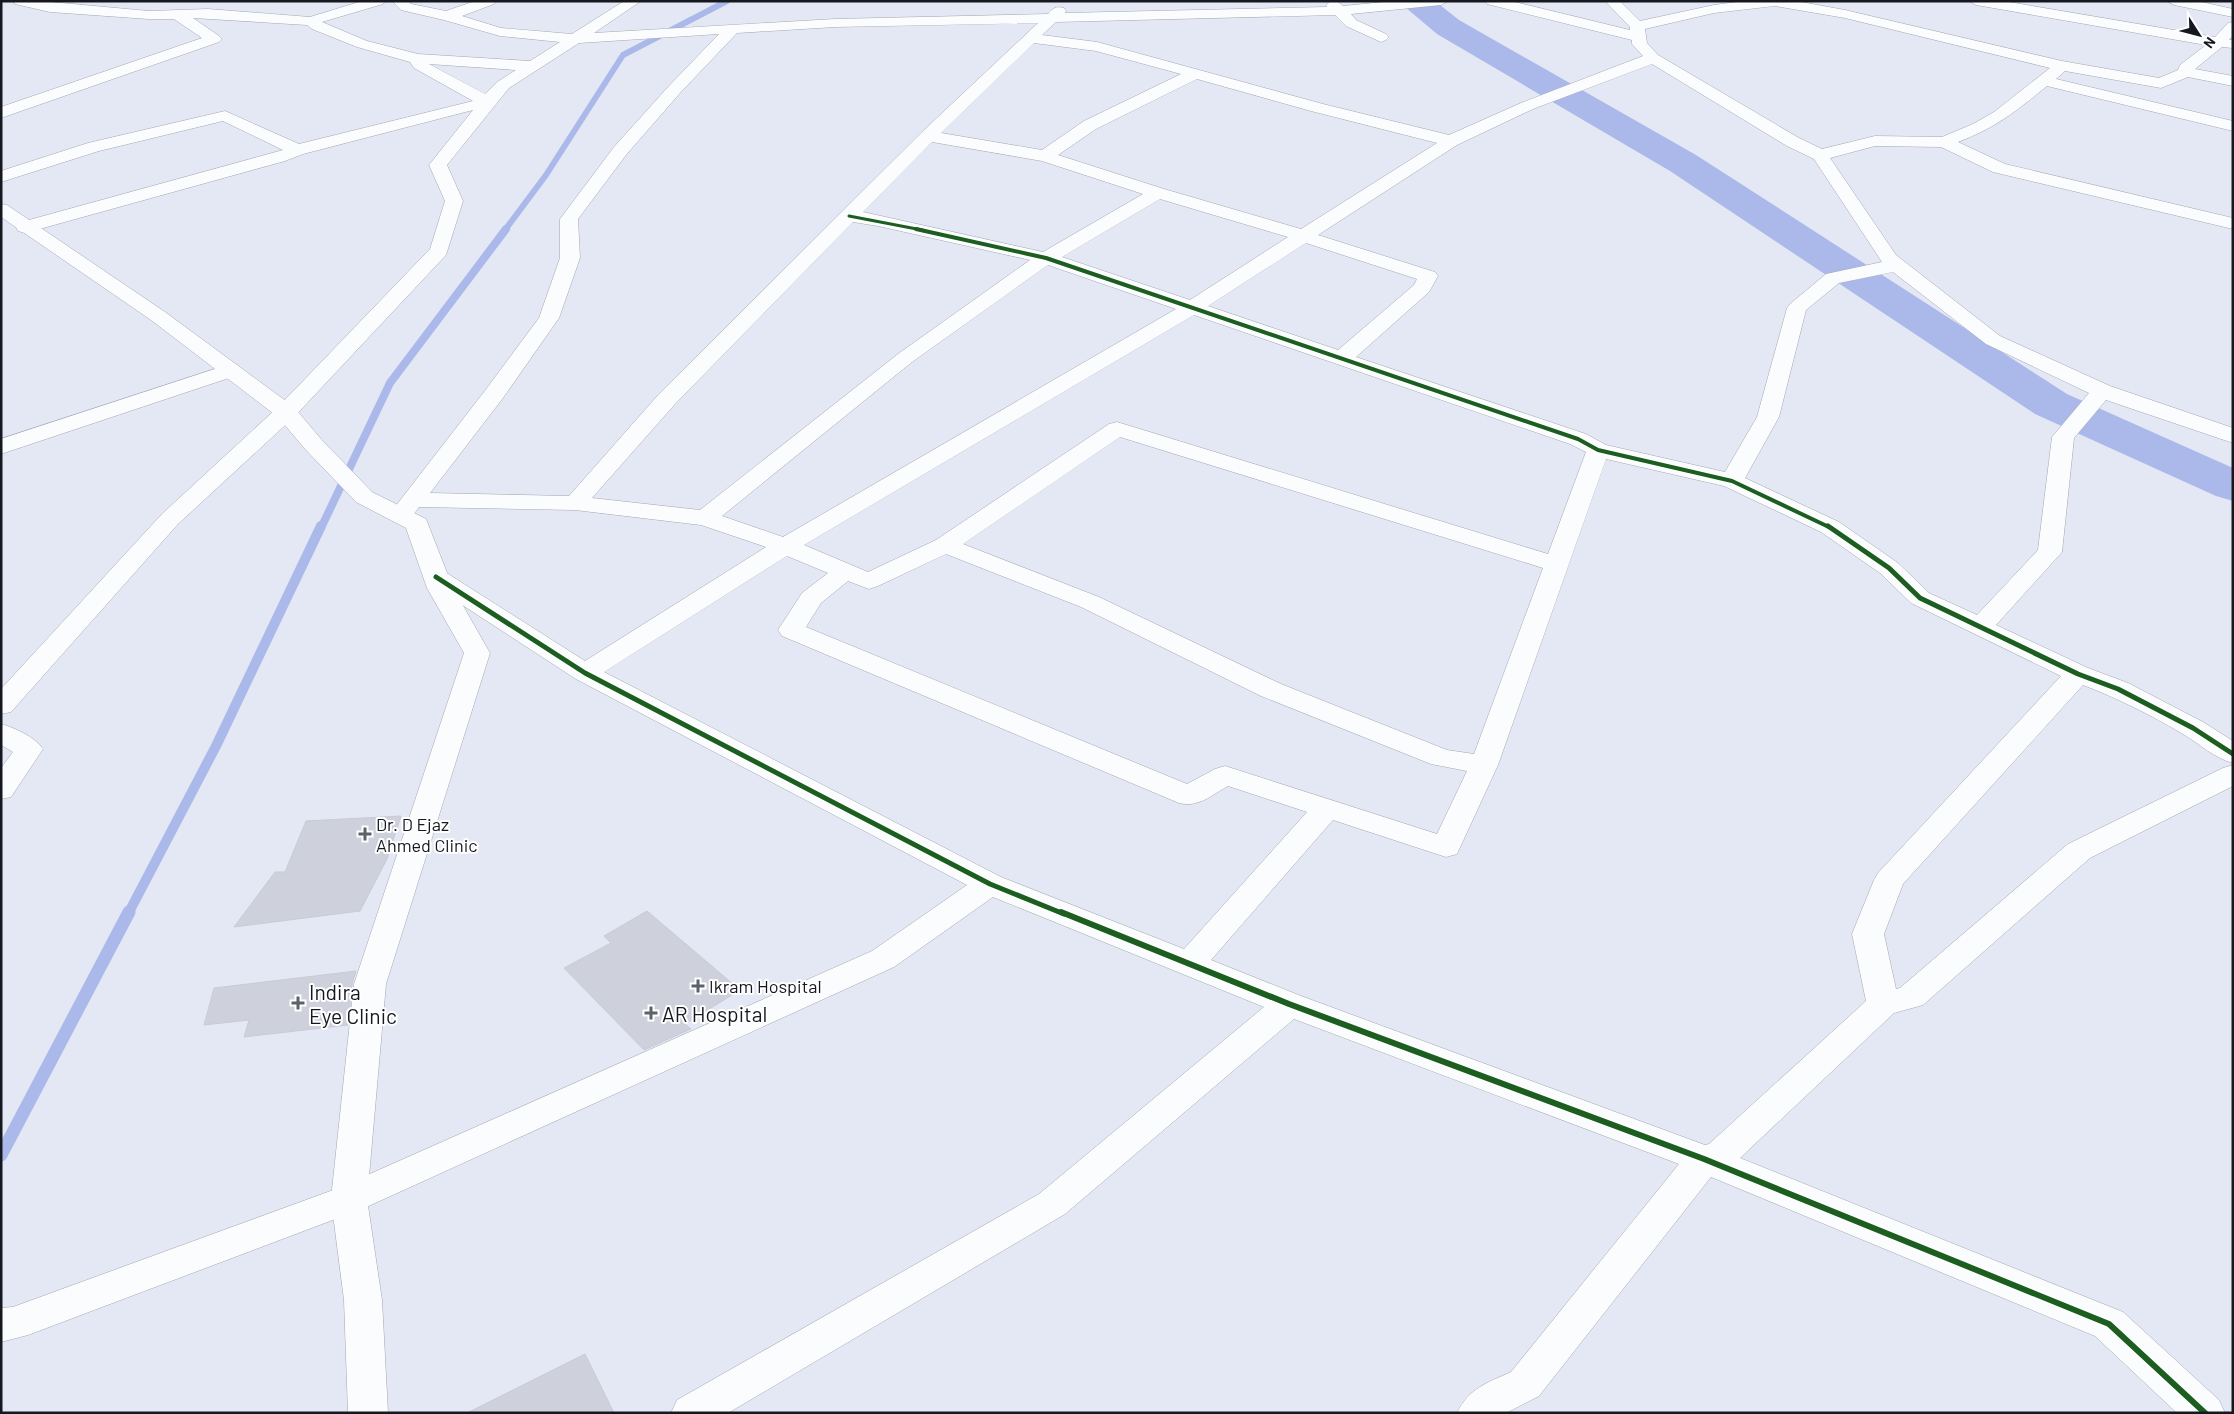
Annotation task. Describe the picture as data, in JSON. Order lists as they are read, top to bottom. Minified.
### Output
{"places":{"health":["Dr. D Ejaz Ahmed Clinic","Ikram Hospital","Indira Eye Clinic","AR Hospital"]},"north":"bottom right"}
